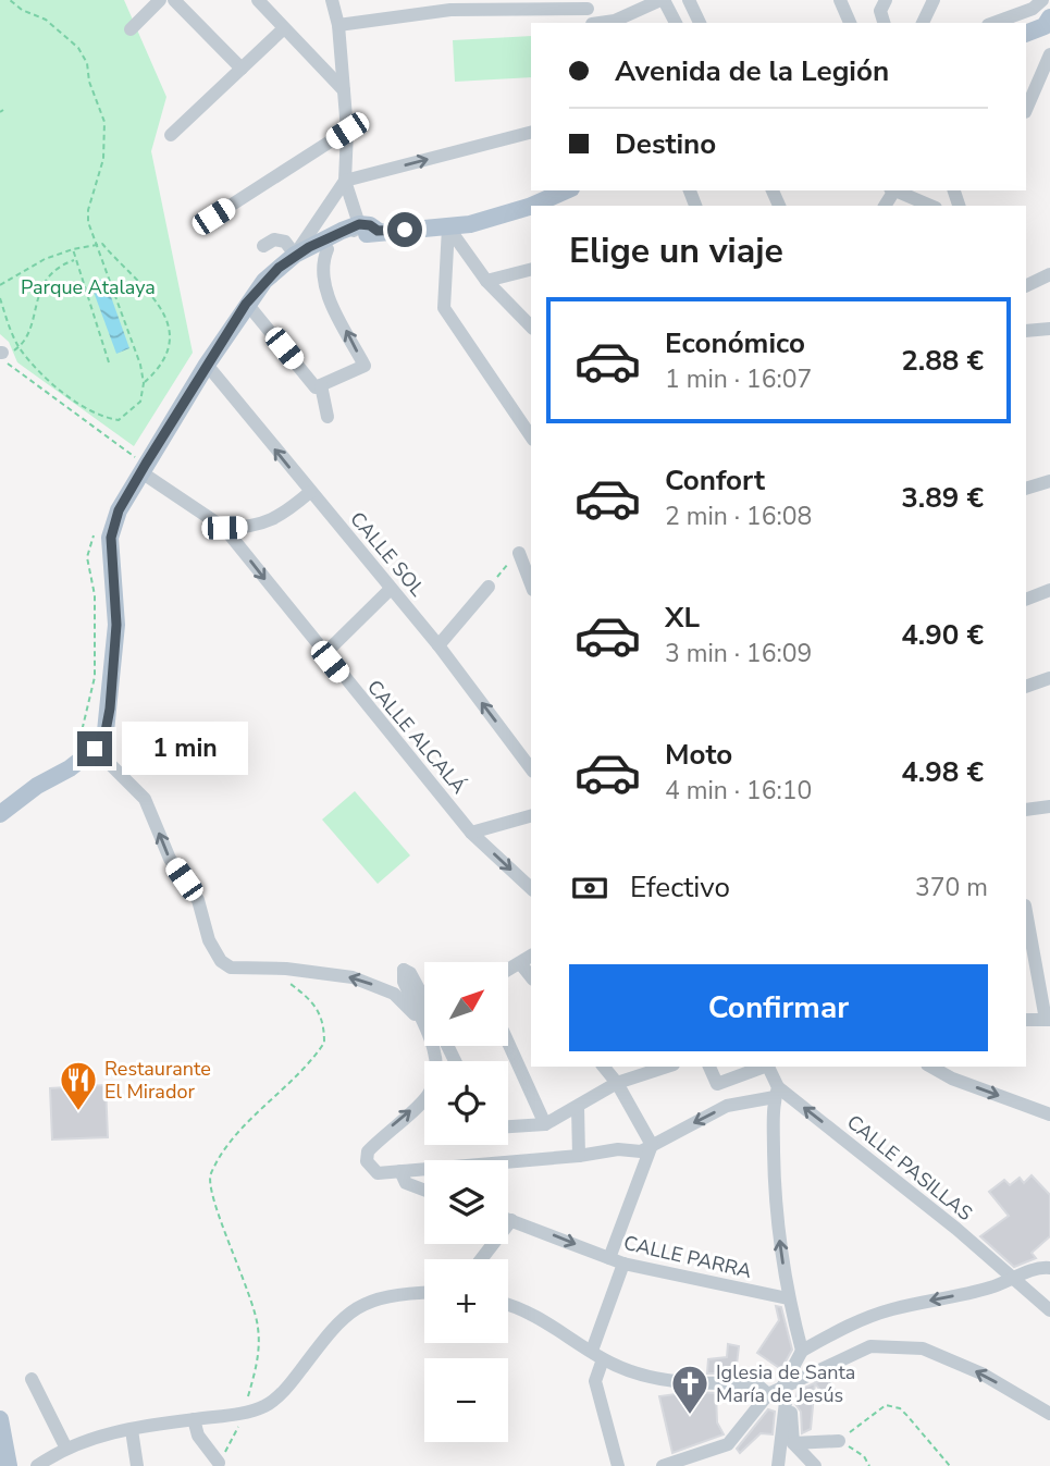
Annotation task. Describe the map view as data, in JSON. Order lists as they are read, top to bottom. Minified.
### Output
{"streets":{"street":["CALLE SOL","CALLE ALCALÁ","CALLE PASILLAS","CALLE PARRA"]},"one_way":["CALLE ALCALÁ","CALLE PASILLAS"],"parks":["Parque Atalaya"],"places":{"restaurant":["Restaurante El Mirador"],"church":["Iglesia de Santa María de Jesús"]},"north":"top right","page":{"banner":["Avenida de la Legión","Destino"],"heading":"Elige un viaje","list":[{"name":"Económico","note":"1 min · 16:07","value":"2.88 €"},{"name":"Confort","note":"2 min · 16:08","value":"3.89 €"},{"name":"XL","note":"3 min · 16:09","value":"4.90 €"},{"name":"Moto","note":"4 min · 16:10","value":"4.98 €"}],"bubble":"1 min","pay":["Efectivo","370 m"],"buttons":"Confirmar","map_buttons":["+","−"]}}
